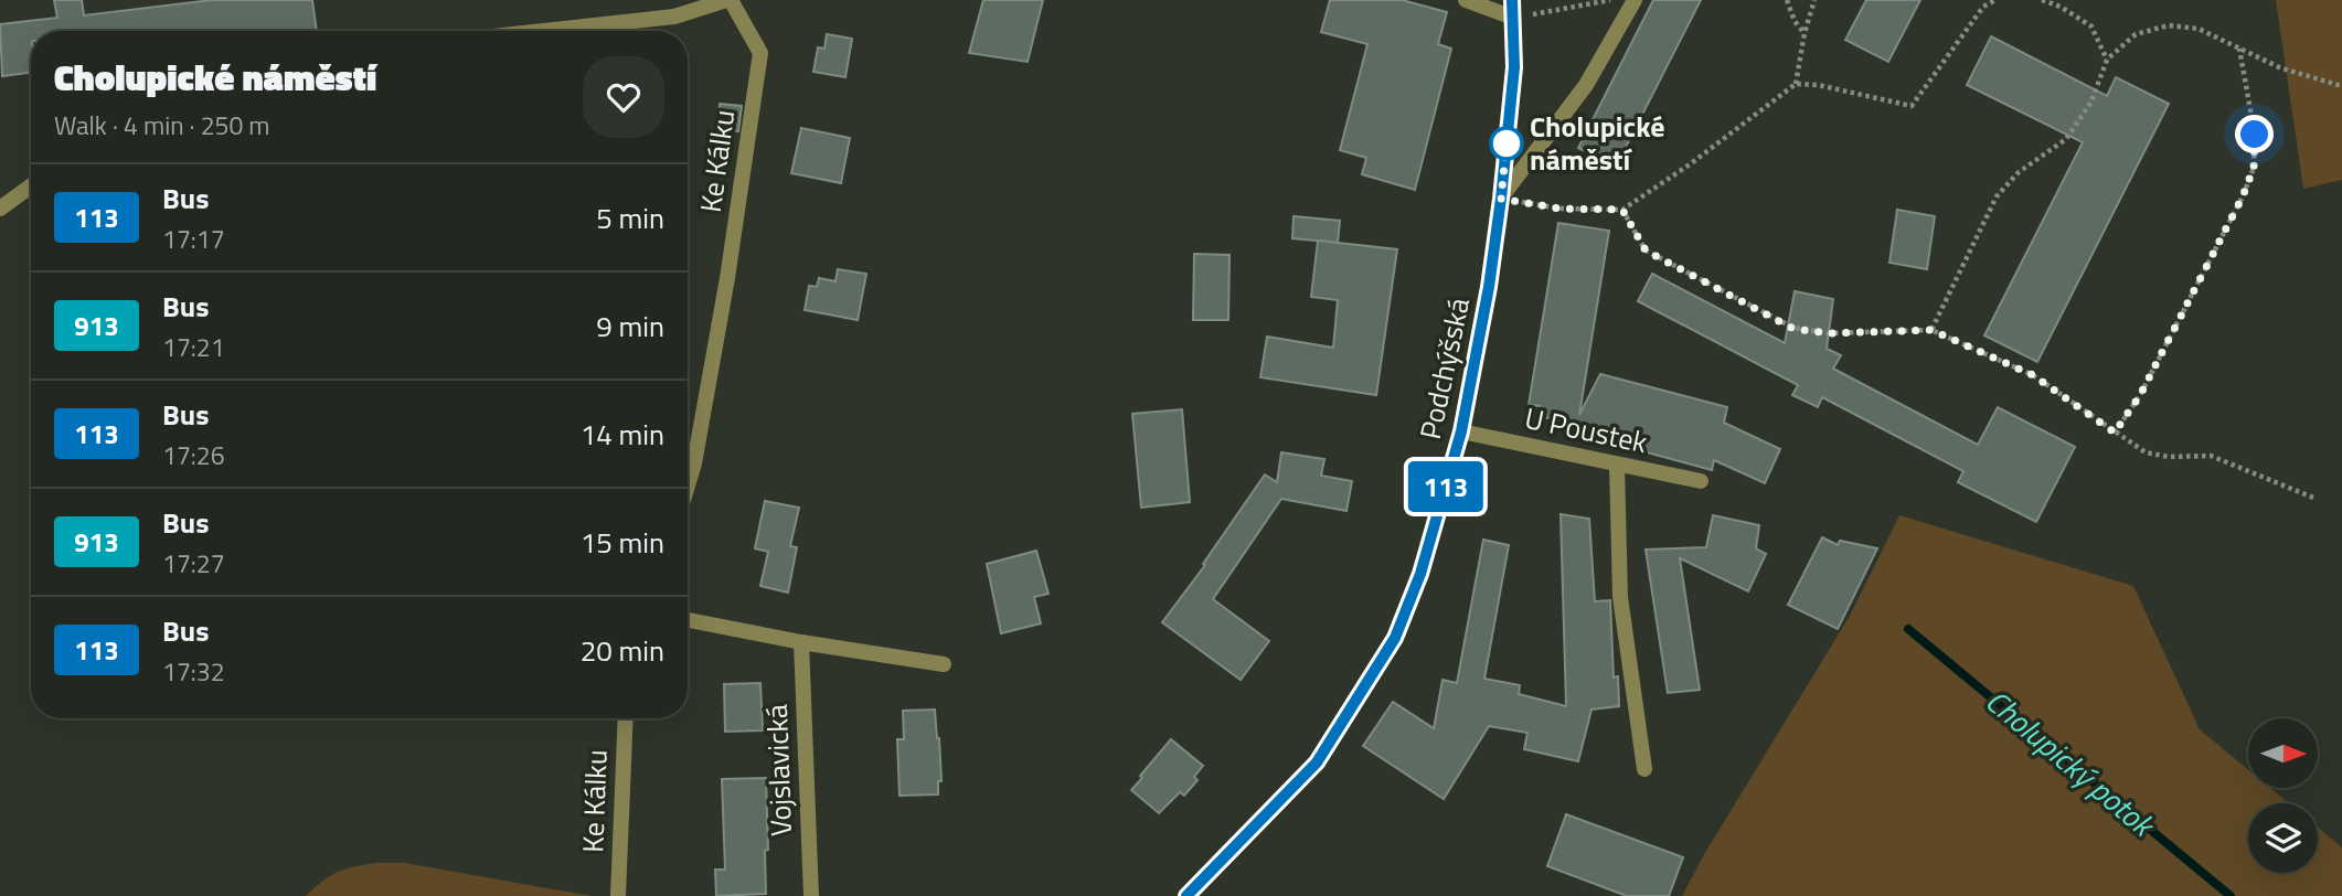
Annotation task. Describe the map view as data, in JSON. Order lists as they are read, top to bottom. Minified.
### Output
{"streets":{"street":["Ke Kálku","Podchýšská","U Poustek","Vojslavická"]},"crossings":[["Podchýšská","U Poustek"]],"water":["Cholupický potok"],"places":["Cholupické náměstí"],"lines":["bus line 113"],"north":"right","page":{"on_map":"113","heading":["Cholupické náměstí","Walk · 4 min · 250 m"],"list":[{"mark":"113","name":"Bus","note":"17:17","value":"5 min"},{"mark":"913","name":"Bus","note":"17:21","value":"9 min"},{"mark":"113","name":"Bus","note":"17:26","value":"14 min"},{"mark":"913","name":"Bus","note":"17:27","value":"15 min"},{"mark":"113","name":"Bus","note":"17:32","value":"20 min"}]}}
